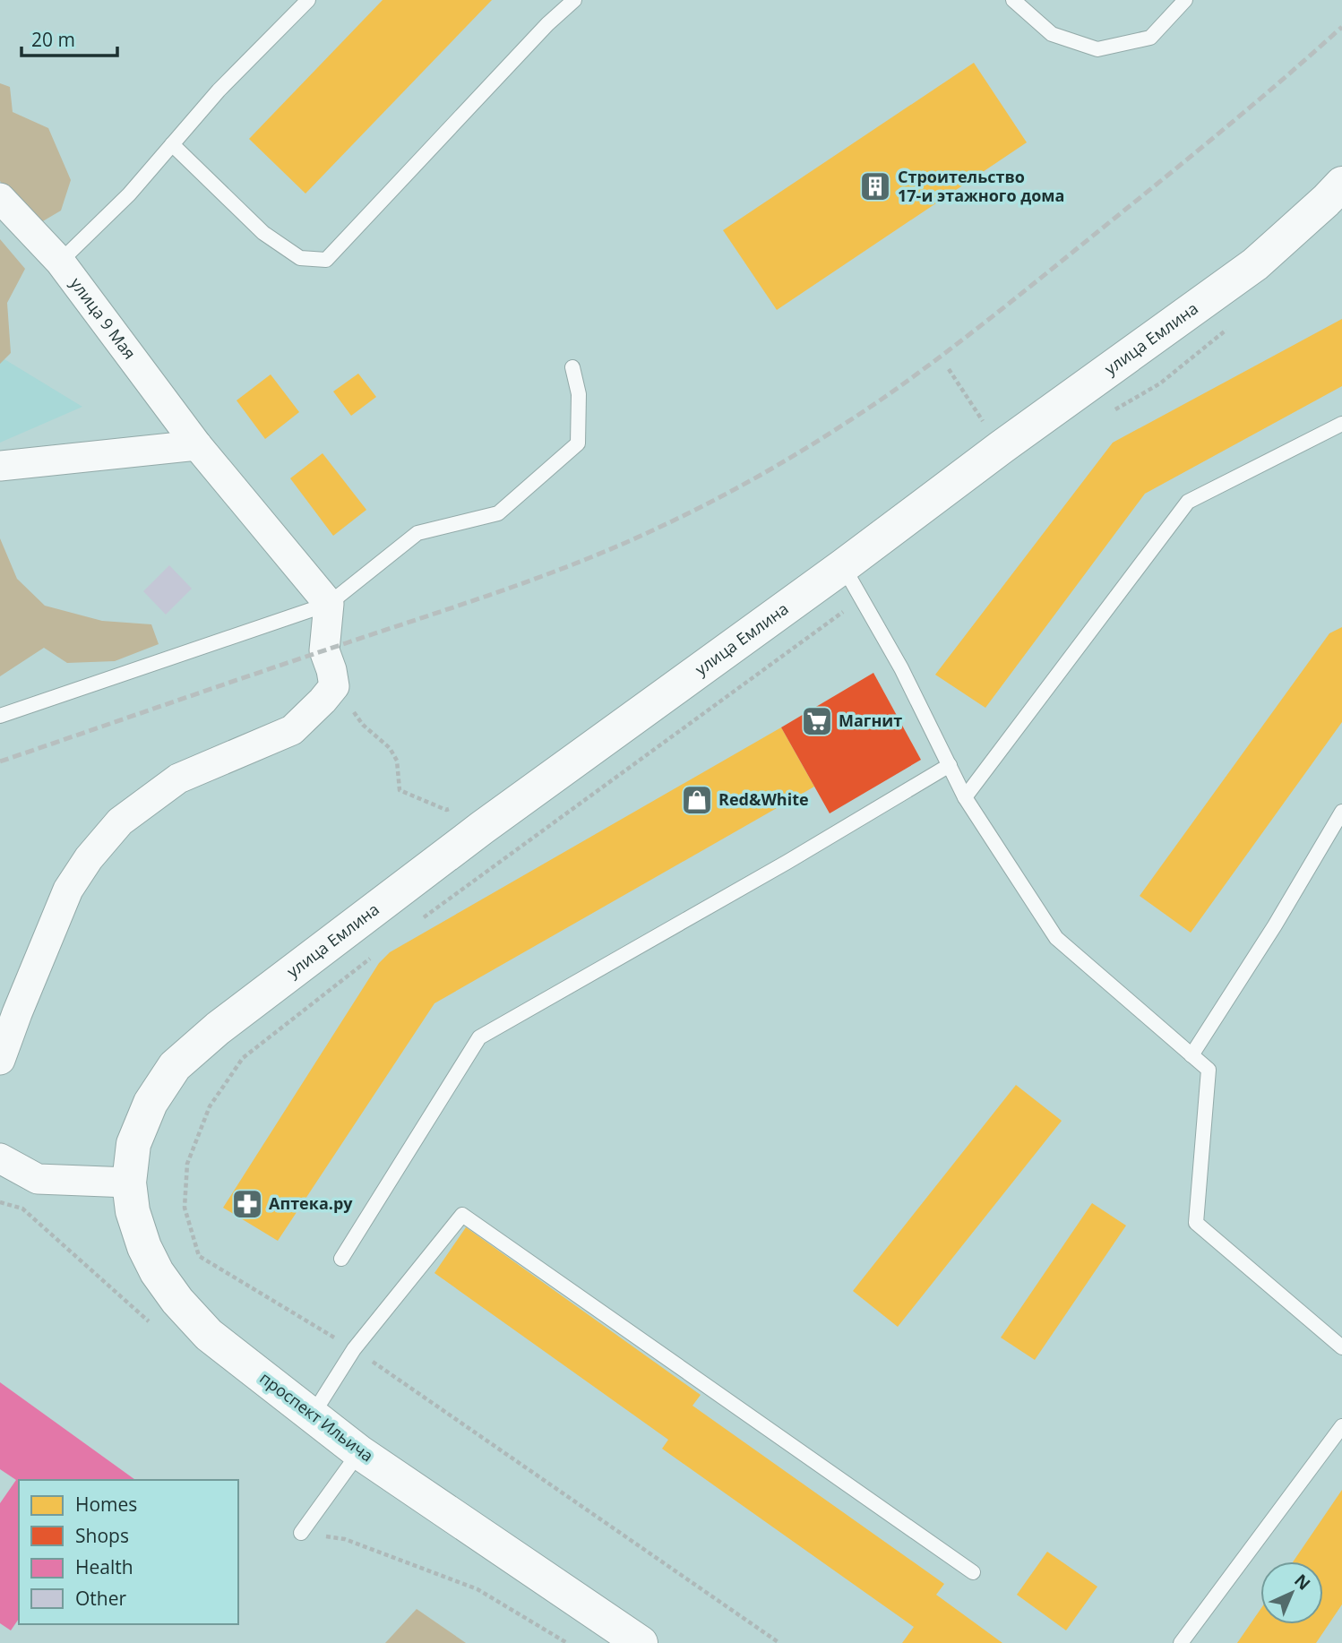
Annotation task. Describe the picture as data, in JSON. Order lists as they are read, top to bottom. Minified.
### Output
{"streets":{"street":["улица 9 Мая","улица Емлина","проспект Ильича"]},"crossings":[["улица Емлина","проспект Ильича"]],"places":{"building":["Строительство 17-и этажного дома"],"supermarket":["Магнит"],"shop":["Red&White"],"pharmacy":["Аптека.ру"]},"legend":["Homes","Shops","Health","Other"],"scale_bar":"20 m","north":"top right"}
